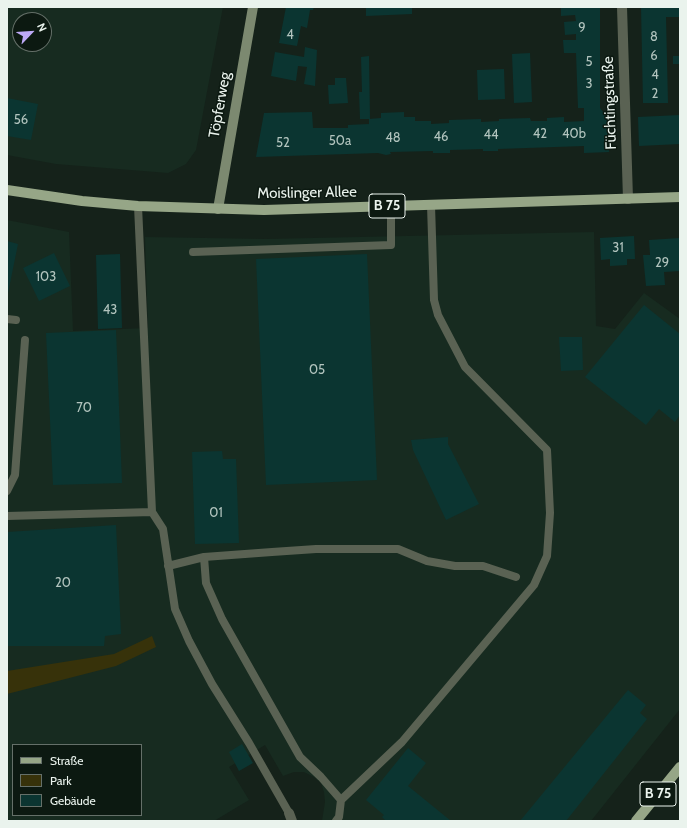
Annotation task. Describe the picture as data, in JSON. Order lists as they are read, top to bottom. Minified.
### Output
{"streets":{"main road":["Töpferweg","Moislinger Allee","B 75"],"street":["Füchtingstraße"]},"crossings":[["Füchtingstraße","Moislinger Allee"],["Töpferweg","Moislinger Allee"]],"house_numbers":["9","4","8","6","5","4","3","2","56","42","40b","44","46","48","50a","52","31","29","103","43","05","70","01","20"],"legend":["Straße","Park","Gebäude"],"north":"top right"}
